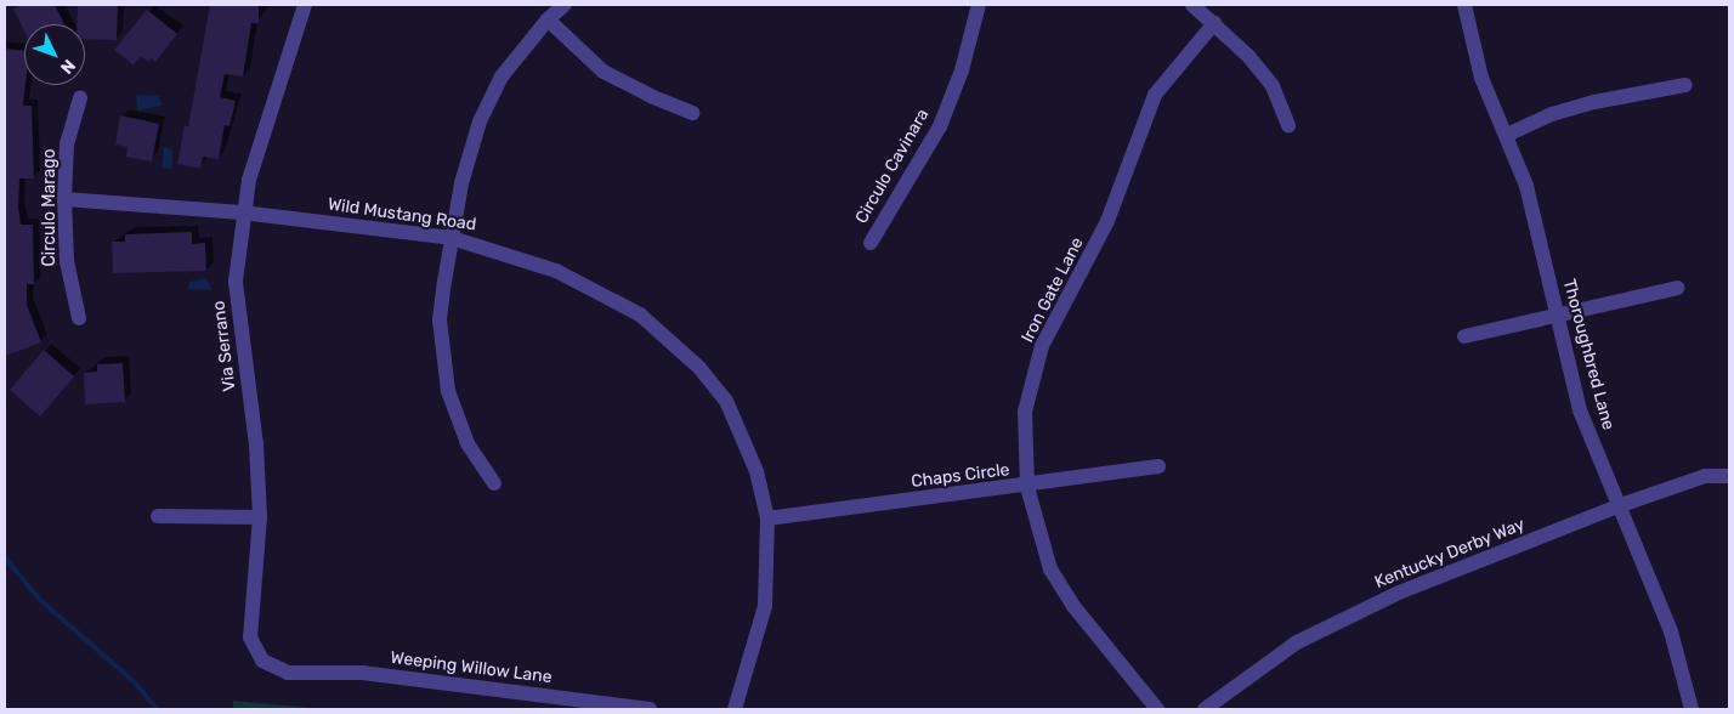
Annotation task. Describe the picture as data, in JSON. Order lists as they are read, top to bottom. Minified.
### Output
{"streets":{"street":["Circulo Cavinara","Circulo Marago","Wild Mustang Road","Iron Gate Lane","Via Serrano","Thoroughbred Lane","Chaps Circle","Kentucky Derby Way","Weeping Willow Lane"]},"crossings":[["Circulo Marago","Wild Mustang Road"],["Wild Mustang Road","Via Serrano"],["Wild Mustang Road","Chaps Circle"],["Iron Gate Lane","Chaps Circle"],["Via Serrano","Weeping Willow Lane"],["Thoroughbred Lane","Kentucky Derby Way"]],"north":"bottom right"}
